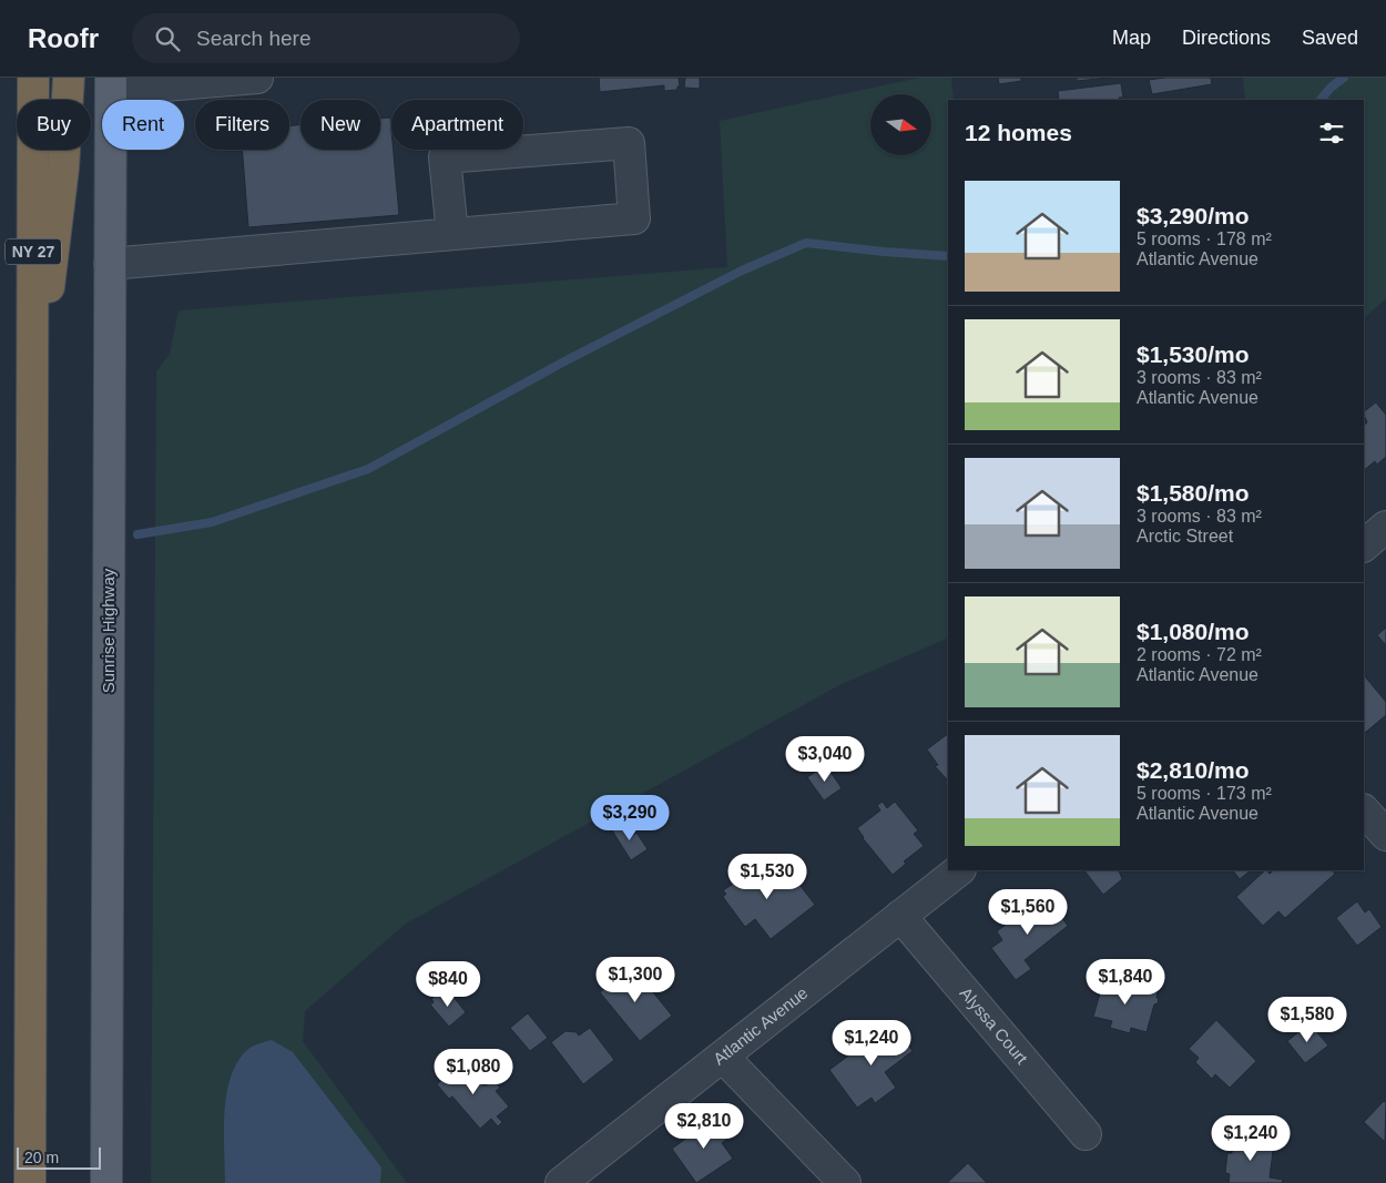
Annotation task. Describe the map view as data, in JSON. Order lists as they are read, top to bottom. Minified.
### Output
{"streets":{"highway":["NY 27"],"main road":["Sunrise Highway"],"street":["Alyssa Court","Atlantic Avenue"]},"crossings":[["Alyssa Court","Atlantic Avenue"]],"scale_bar":"20 m","north":"right","page":{"header":"Roofr","search":"Search here","nav":["Map","Directions","Saved"],"chip":["Buy","Rent","Filters","New","Apartment"],"heading":"12 homes","list":[{"name":"$3,290/mo","note":"5 rooms · 178 m² · Atlantic Avenue"},{"name":"$1,530/mo","note":"3 rooms · 83 m² · Atlantic Avenue"},{"name":"$1,580/mo","note":"3 rooms · 83 m² · Arctic Street"},{"name":"$1,080/mo","note":"2 rooms · 72 m² · Atlantic Avenue"},{"name":"$2,810/mo","note":"5 rooms · 173 m² · Atlantic Avenue"}],"price":["$3,040","$3,290","$1,530","$1,560","$1,300","$1,840","$840","$1,580","$1,240","$1,080","$2,810","$1,240"],"scale":"20 m"}}
